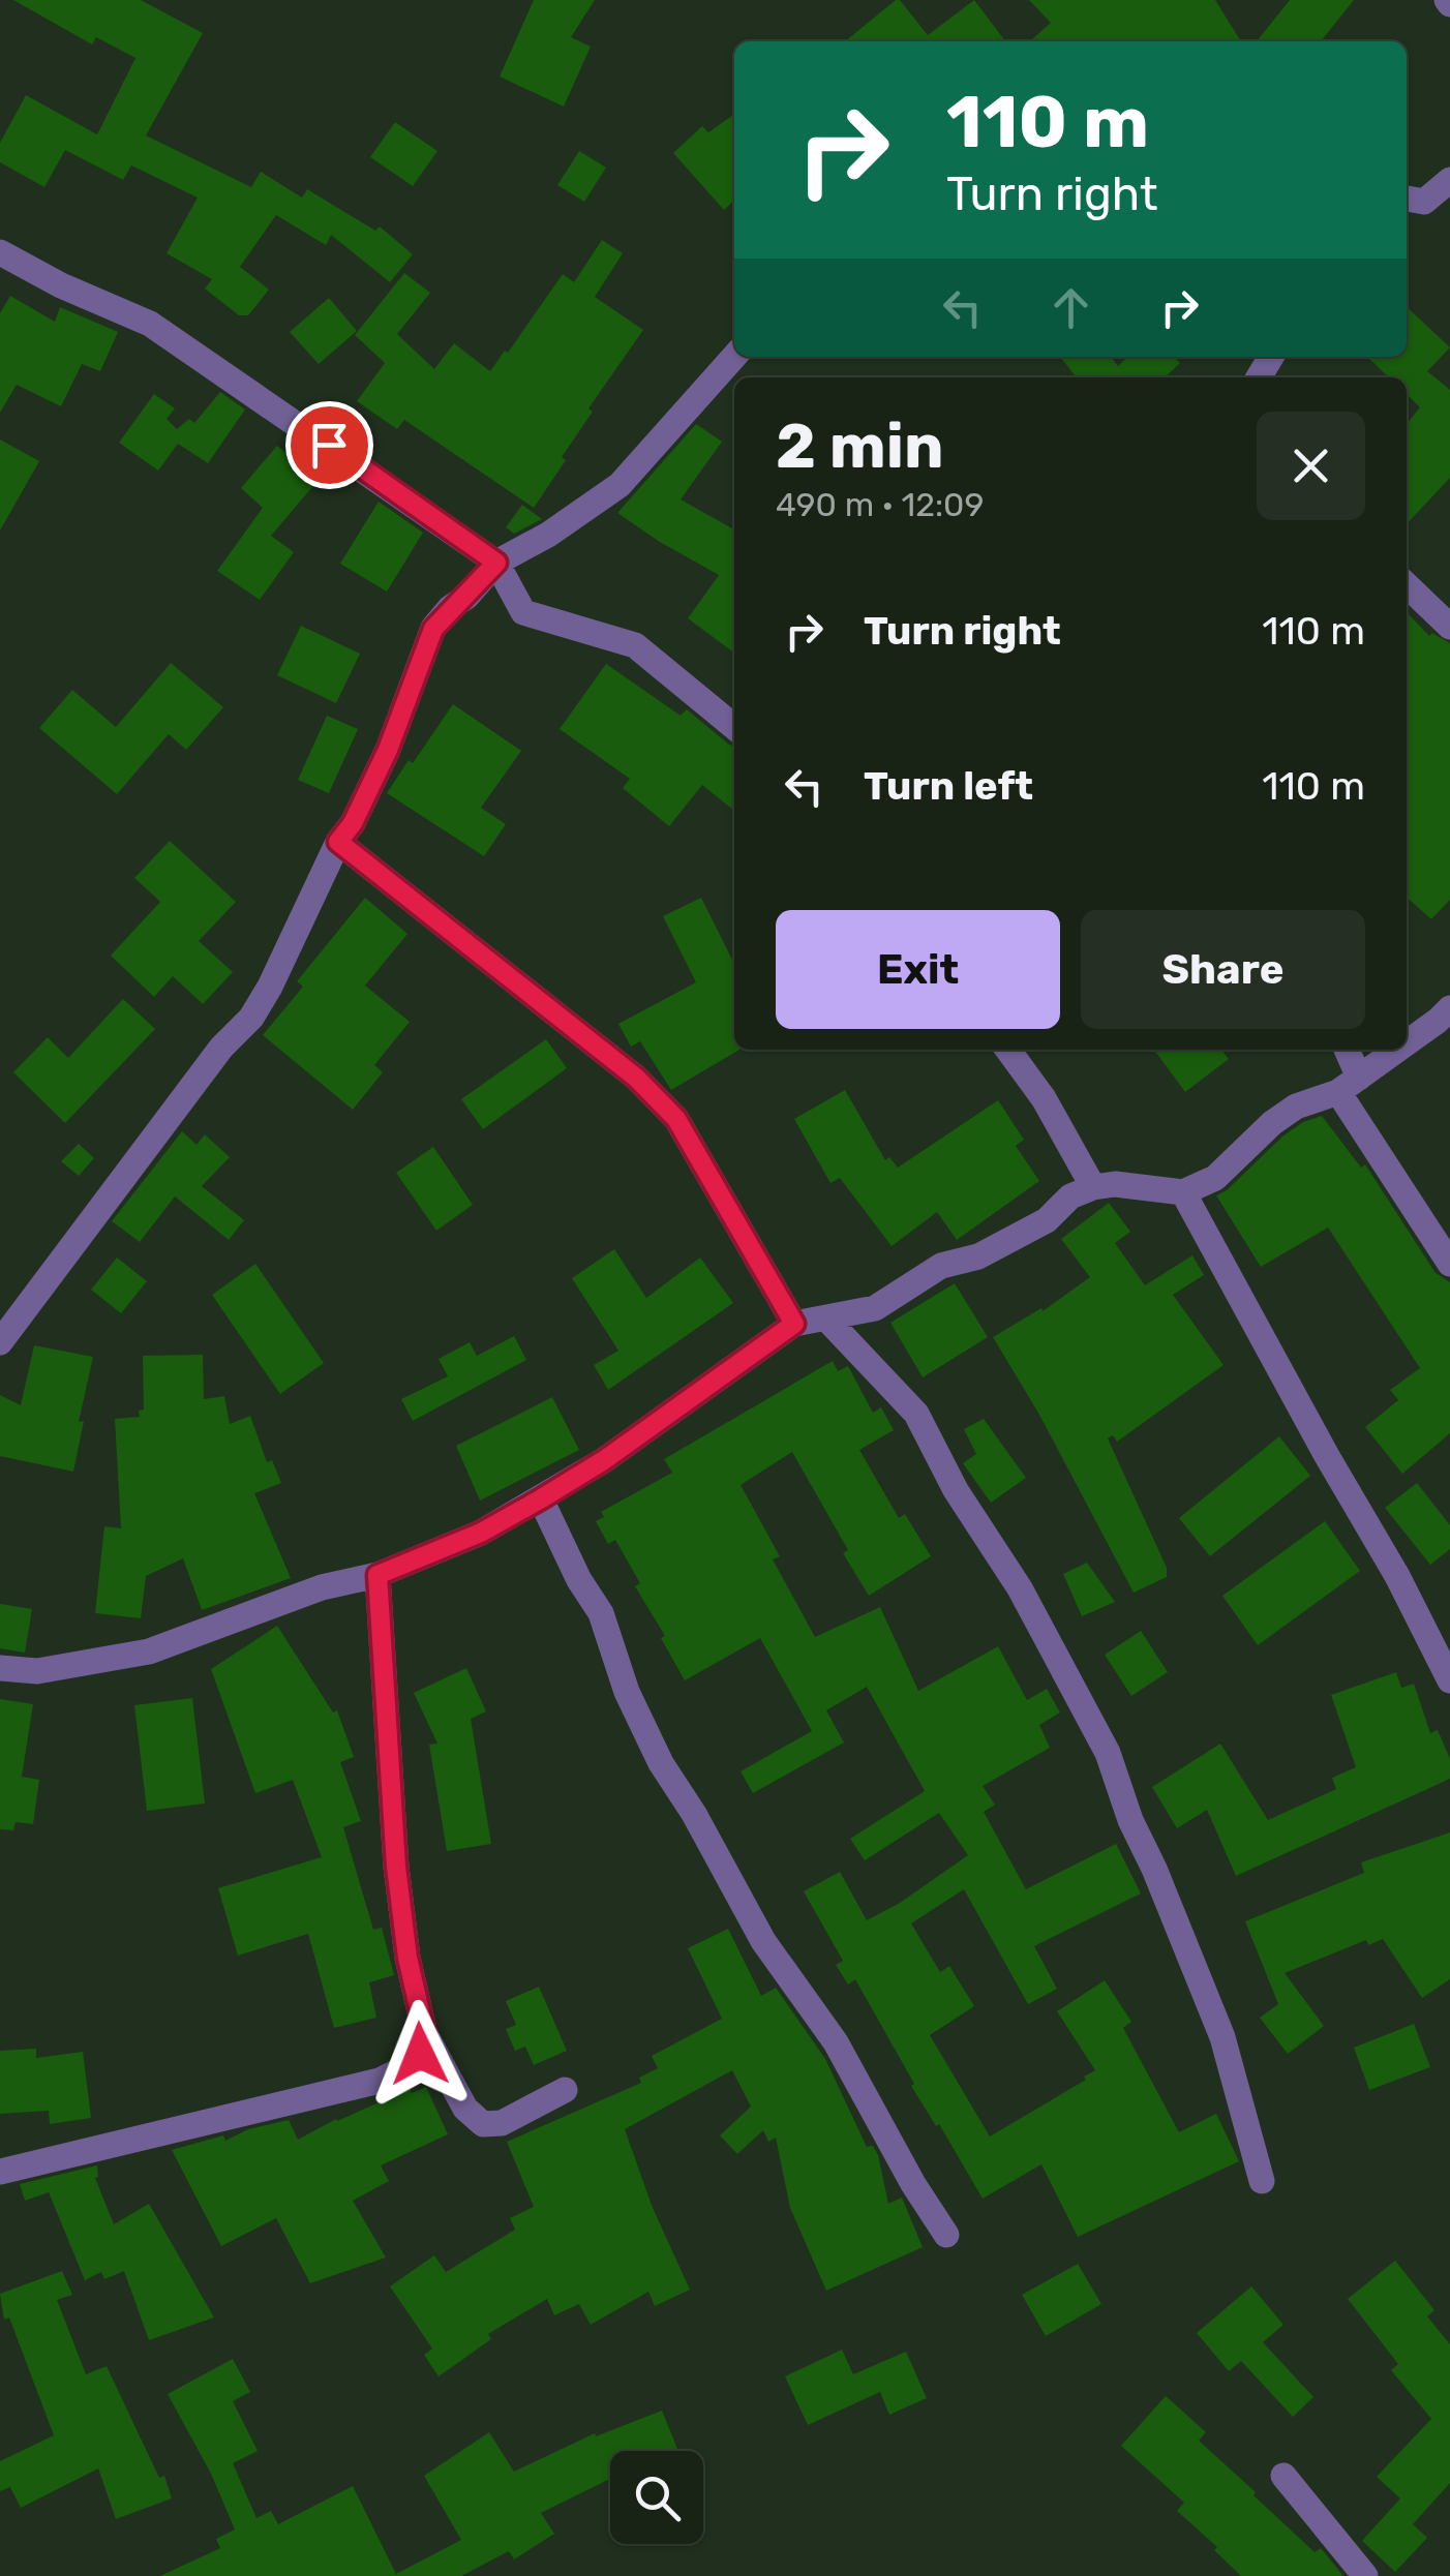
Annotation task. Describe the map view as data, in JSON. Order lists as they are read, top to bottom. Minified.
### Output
{"page":{"turn":["110 m","Turn right"],"heading":["2 min","490 m · 12:09"],"list":[{"name":"Turn right","value":"110 m"},{"name":"Turn left","value":"110 m"}],"buttons":["Exit","Share"]}}
